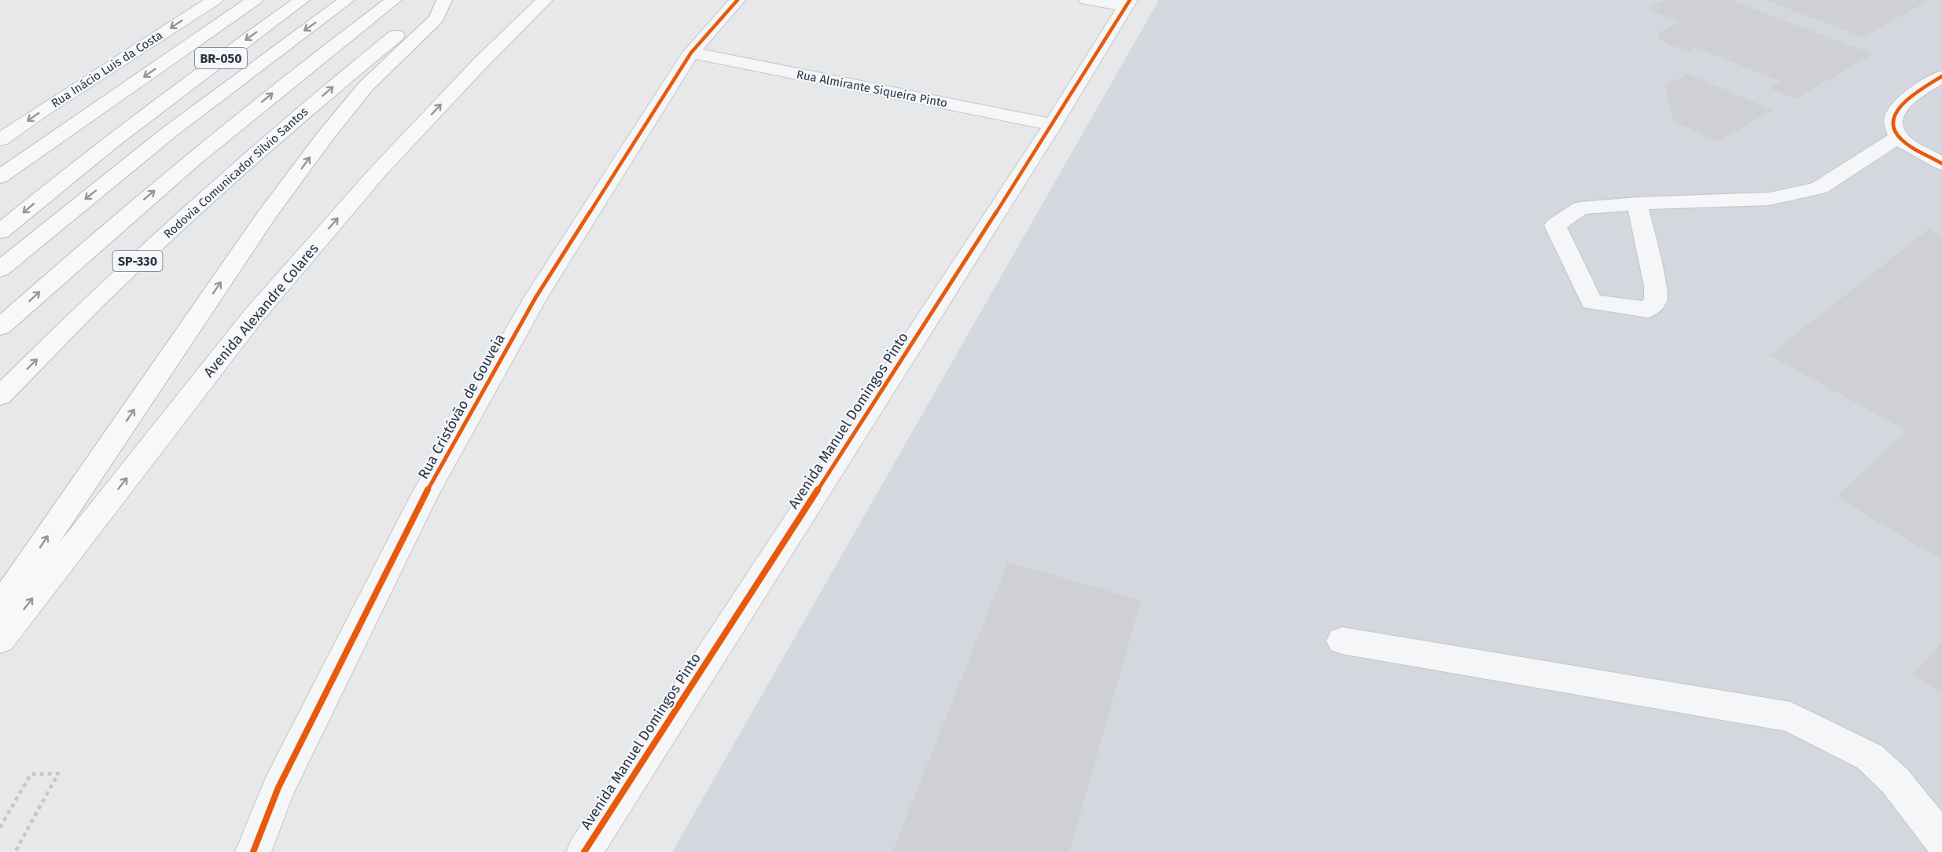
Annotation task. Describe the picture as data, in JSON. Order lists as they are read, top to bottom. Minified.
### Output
{"streets":{"main road":["BR-050","Rua Inácio Luis da Costa","Rodovia Comunicador Silvio Santos","SP-330","Avenida Alexandre Colares"],"street":["Rua Almirante Siqueira Pinto","Rua Cristóvão de Gouveia","Avenida Manuel Domingos Pinto"]},"crossings":[["Rua Almirante Siqueira Pinto","Rua Cristóvão de Gouveia"],["Rua Almirante Siqueira Pinto","Avenida Manuel Domingos Pinto"]]}
